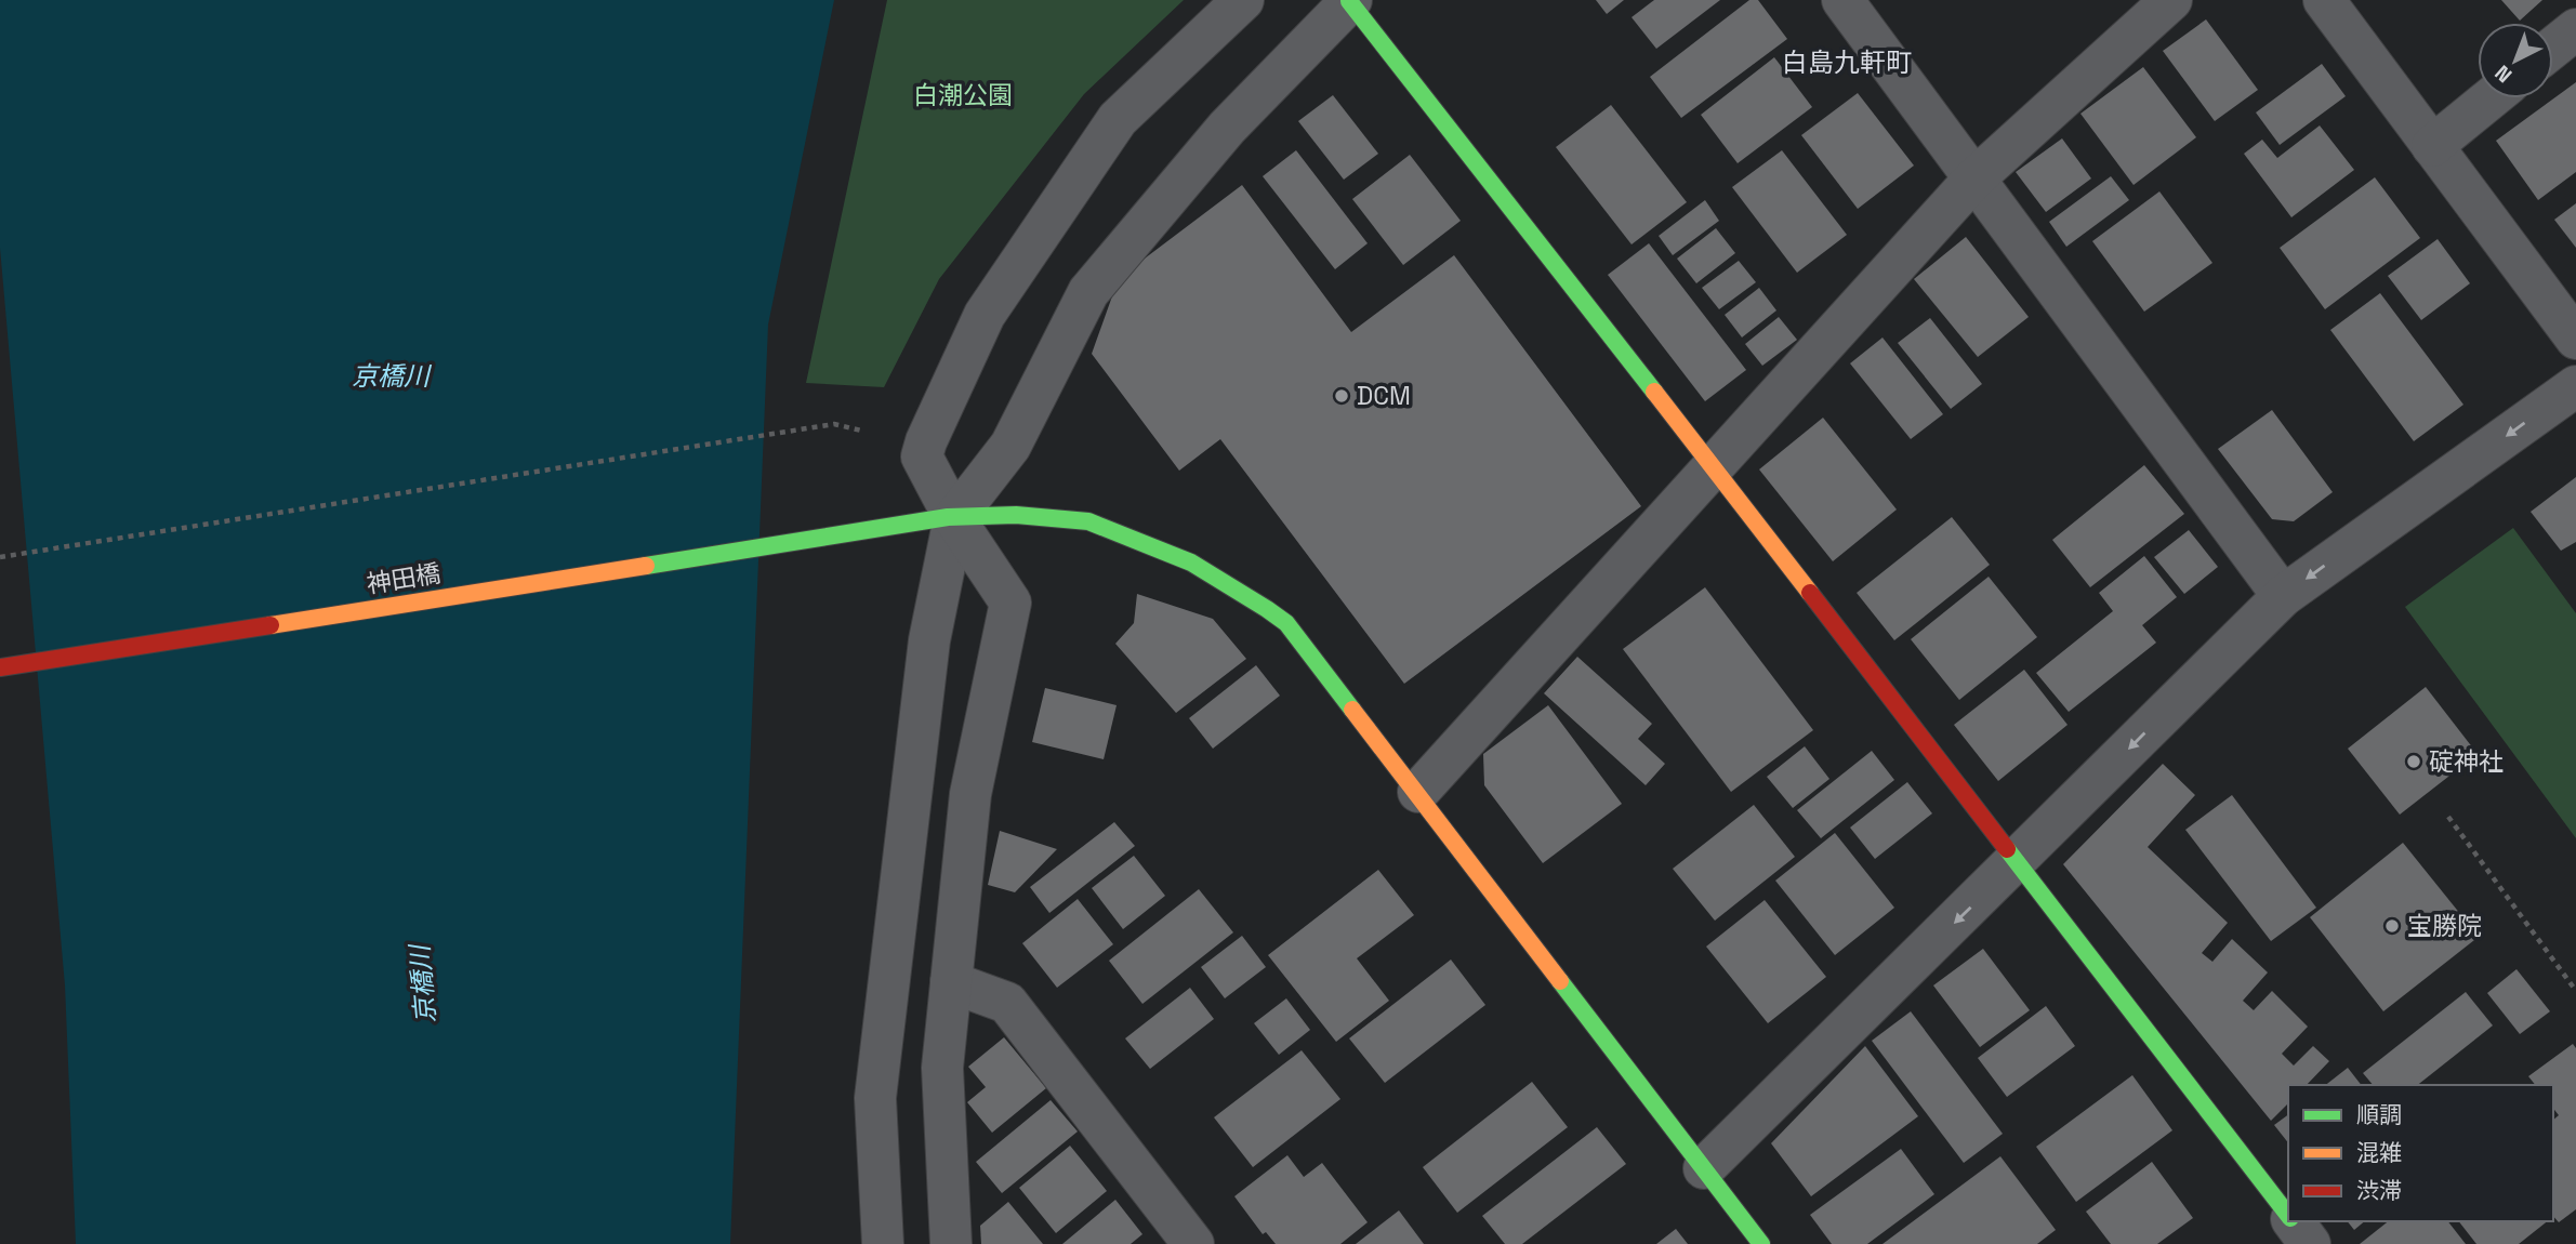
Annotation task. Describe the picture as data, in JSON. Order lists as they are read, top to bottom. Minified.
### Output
{"streets":{"street":["神田橋"]},"districts":["白島九軒町"],"water":["京橋川"],"parks":["白潮公園"],"places":["DCM","碇神社","宝勝院"],"legend":["順調","混雑","渋滞"],"north":"bottom left"}
